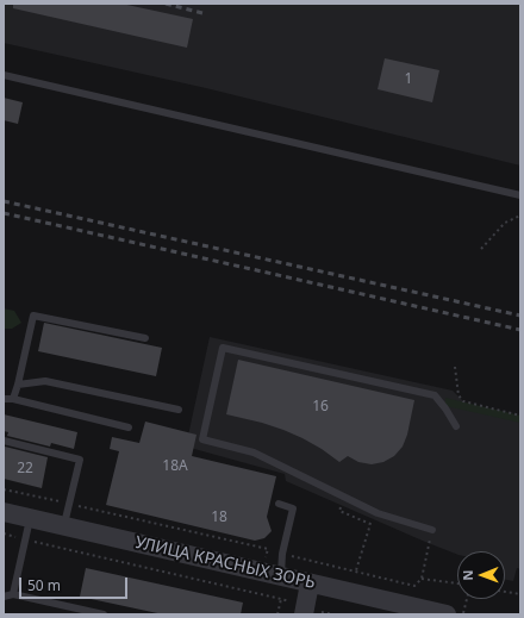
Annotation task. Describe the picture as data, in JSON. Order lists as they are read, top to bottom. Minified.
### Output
{"streets":{"street":["УЛИЦА КРАСНЫХ ЗОРЬ"]},"house_numbers":["1","16","18А","22","18"],"scale_bar":"50 m","north":"left"}
